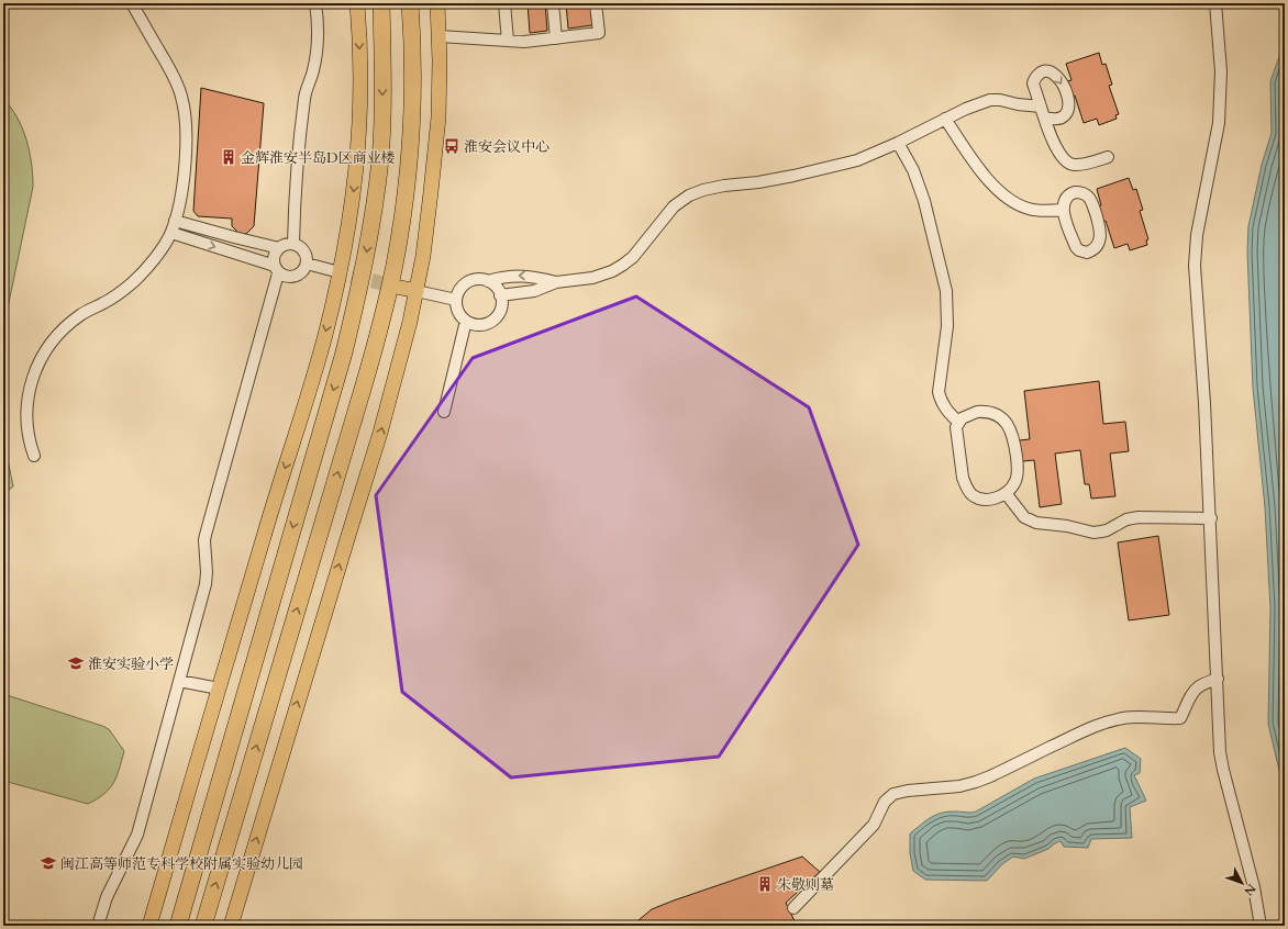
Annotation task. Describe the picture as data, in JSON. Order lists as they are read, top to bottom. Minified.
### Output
{"places":{"bus stop":["淮安会议中心"],"building":["金辉淮安半岛D区商业楼","朱敬则墓"],"school or university":["淮安实验小学","闽江高等师范专科学校附属实验幼儿园"]},"north":"bottom right"}
